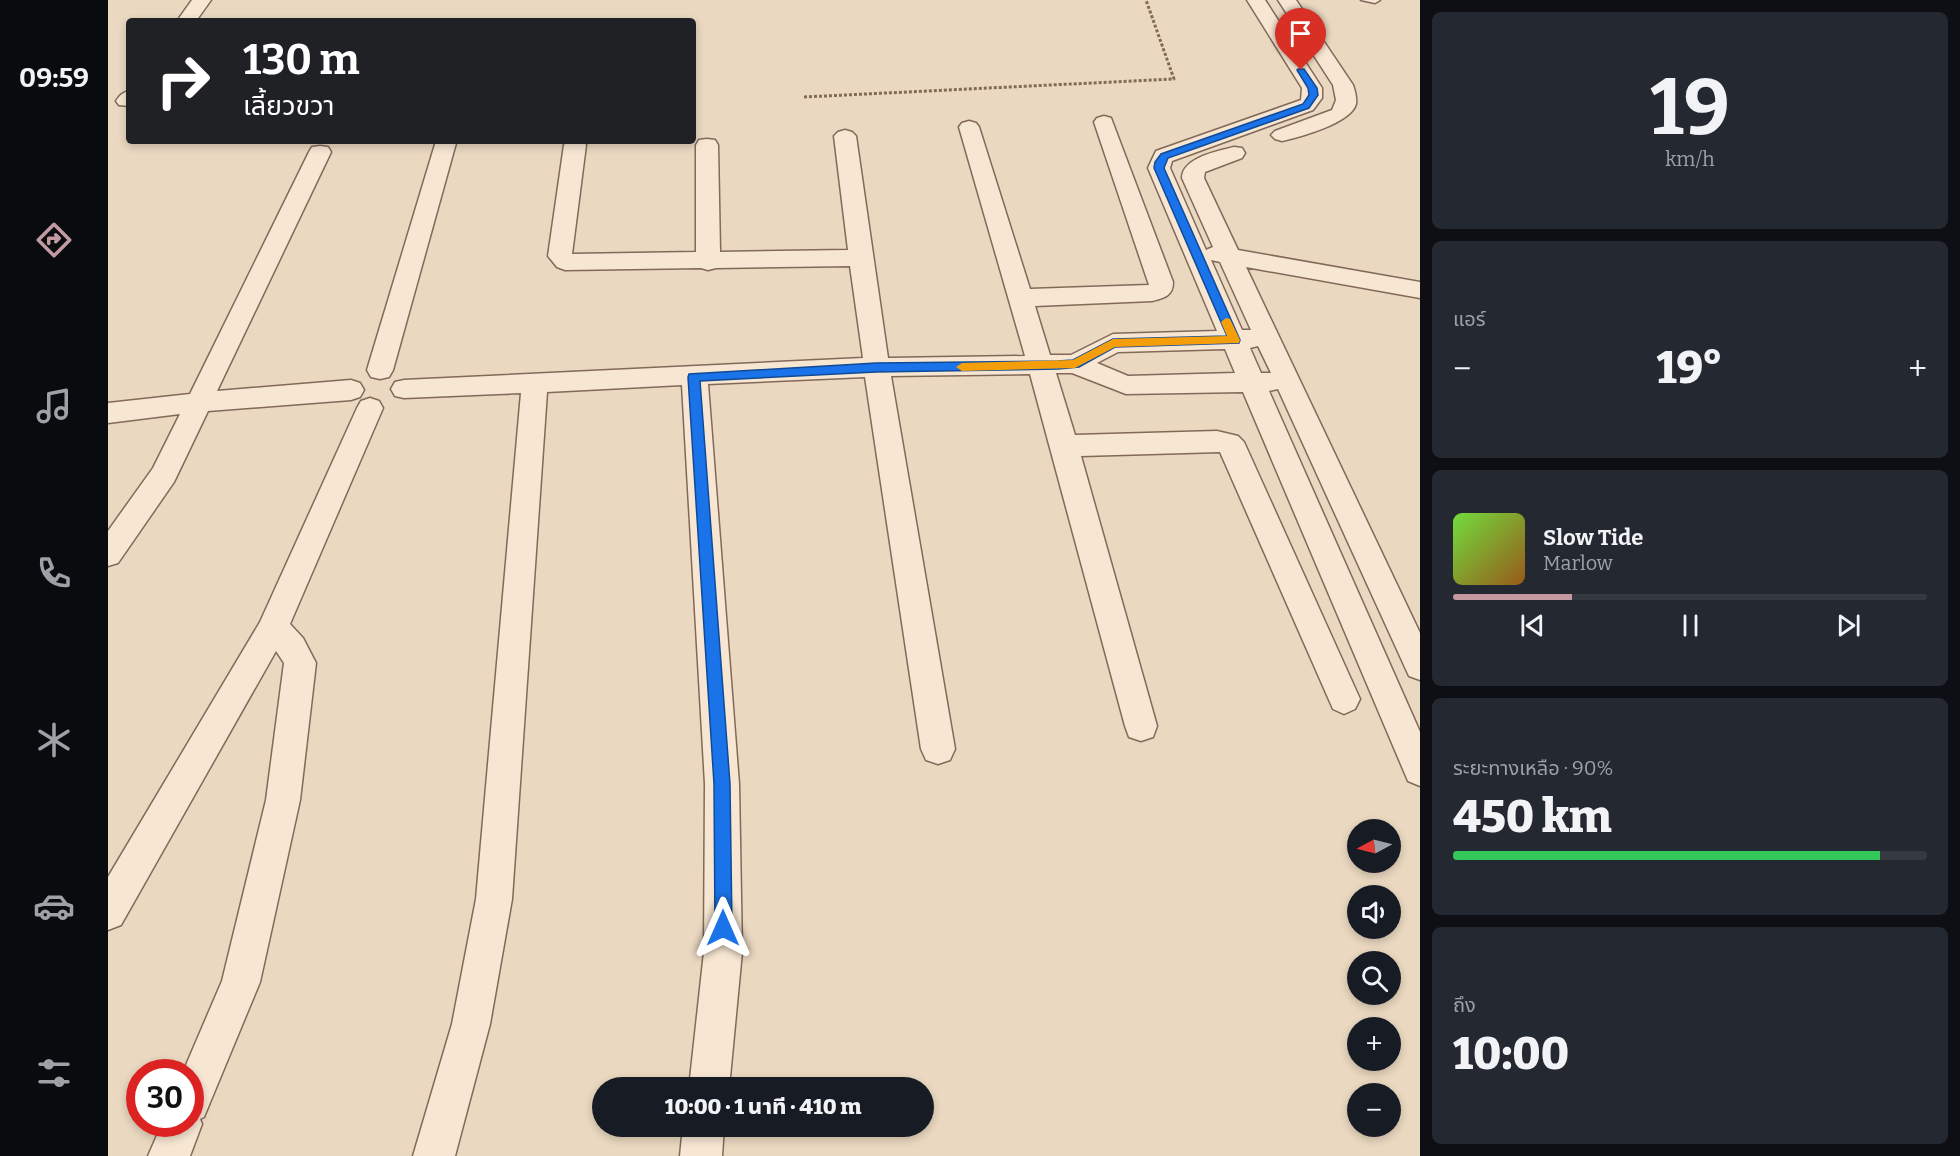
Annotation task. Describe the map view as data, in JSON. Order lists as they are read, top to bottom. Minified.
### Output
{"north":"left","page":{"tabs":"09:59","tile":[["19","km/h"],"แอร์",["ระยะทางเหลือ · 90%","450 km"],["ถึง","10:00"]],"turn":["130 m","เลี้ยวขวา"],"heat":["−","19°","+"],"song":["Slow Tide","Marlow"],"map_buttons":["+","−"],"limit":"30","trip":"10:00 · 1 นาที · 410 m"}}
